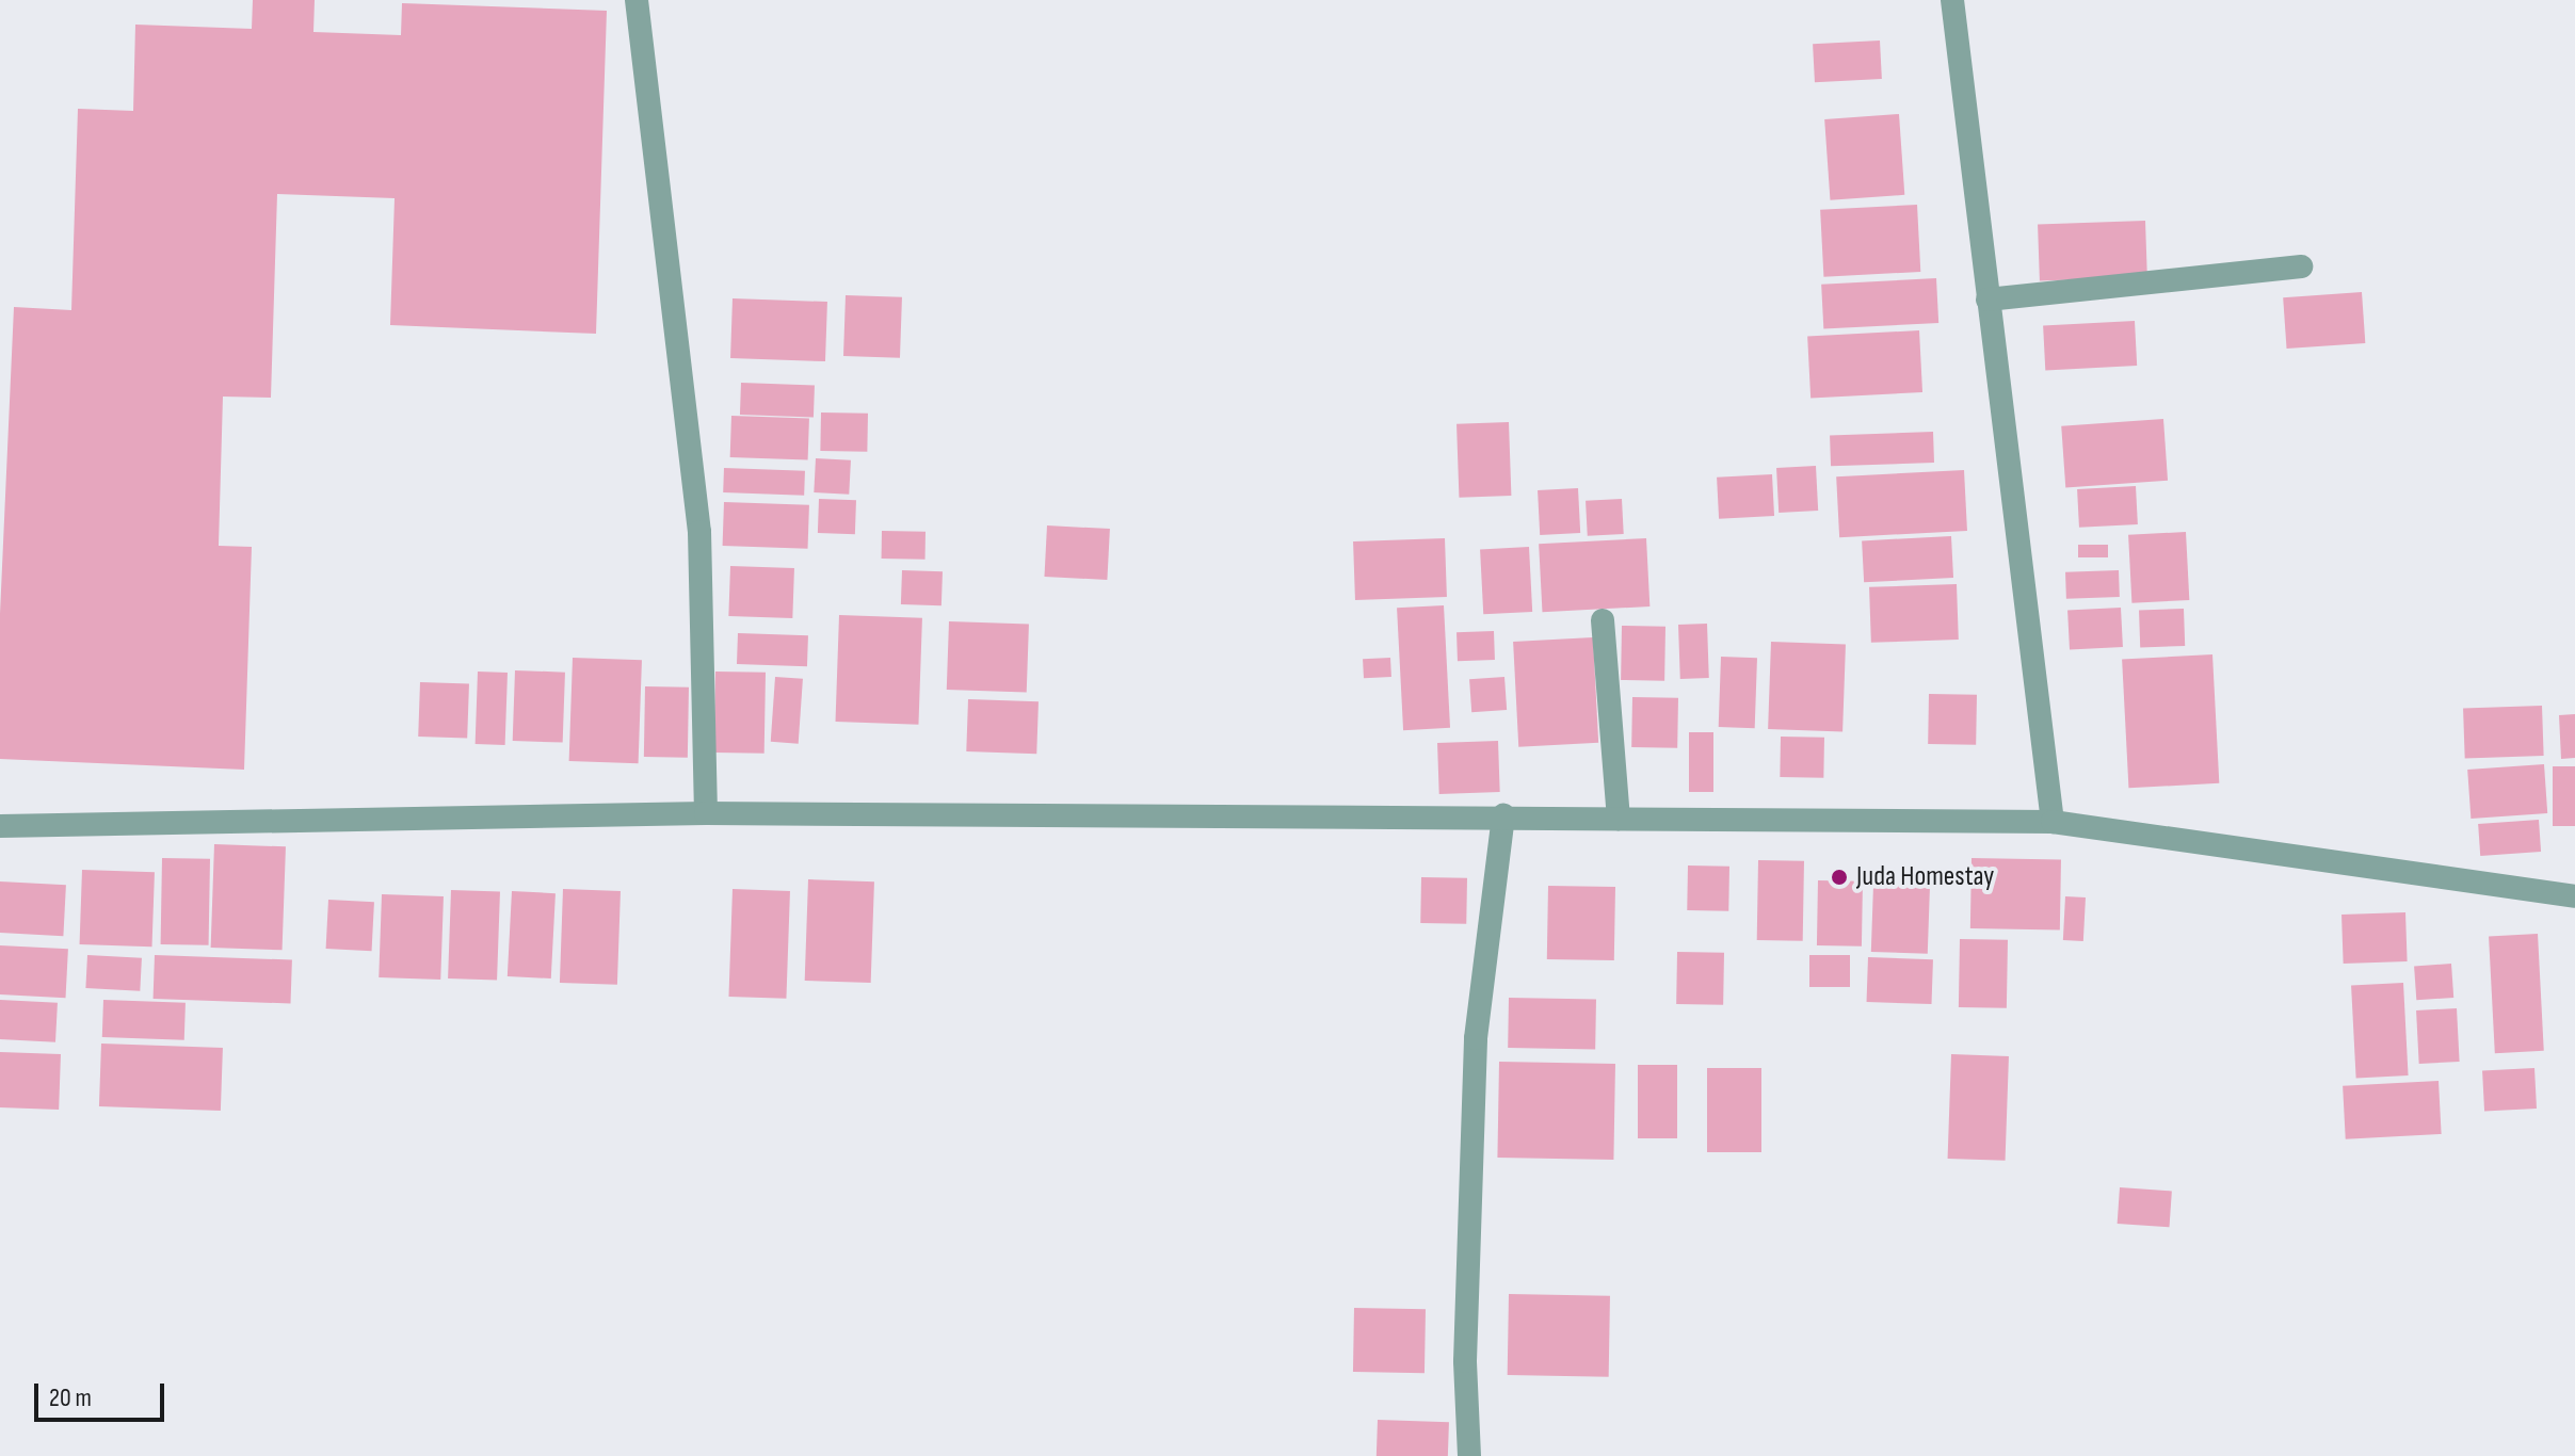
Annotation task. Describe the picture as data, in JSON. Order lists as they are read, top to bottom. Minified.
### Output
{"places":["Juda Homestay"],"scale_bar":"20 m"}
